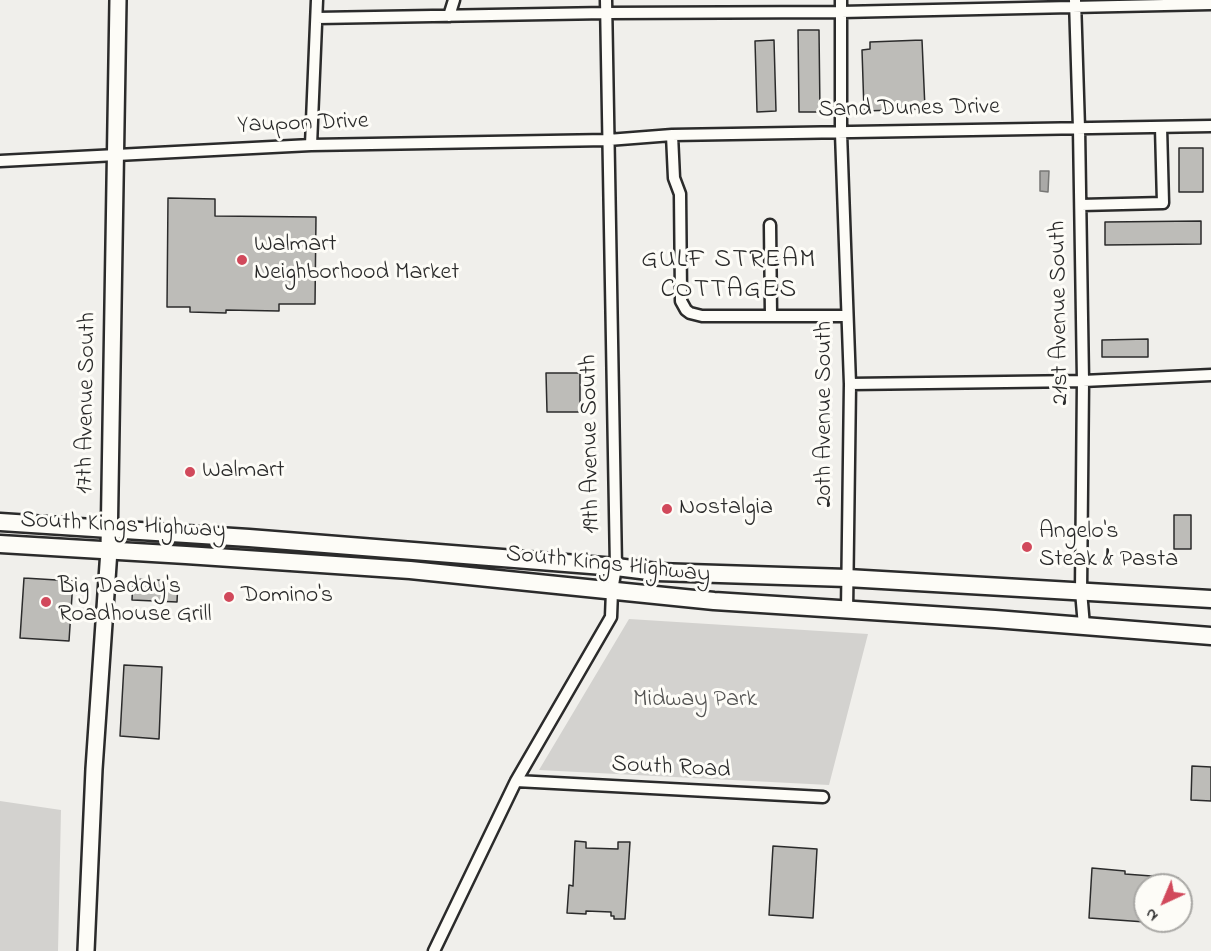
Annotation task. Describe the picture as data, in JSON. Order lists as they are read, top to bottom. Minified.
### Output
{"streets":{"main road":["South Kings Highway"],"street":["Sand Dunes Drive","Yaupon Drive","21st Avenue South","17th Avenue South","20th Avenue South","19th Avenue South","South Road"]},"crossings":[["Sand Dunes Drive","Yaupon Drive"],["Sand Dunes Drive","21st Avenue South"],["Sand Dunes Drive","20th Avenue South"],["Sand Dunes Drive","19th Avenue South"],["Yaupon Drive","17th Avenue South"],["Yaupon Drive","19th Avenue South"],["21st Avenue South","South Kings Highway"],["17th Avenue South","South Kings Highway"],["20th Avenue South","South Kings Highway"],["19th Avenue South","South Kings Highway"],["19th Avenue South","South Road"]],"districts":["GULF STREAM COTTAGES"],"parks":["Midway Park"],"places":["Walmart Neighborhood Market","Walmart","Nostalgia","Angelo's Steak & Pasta","Domino's","Big Daddy's Roadhouse Grill"],"north":"bottom left"}
